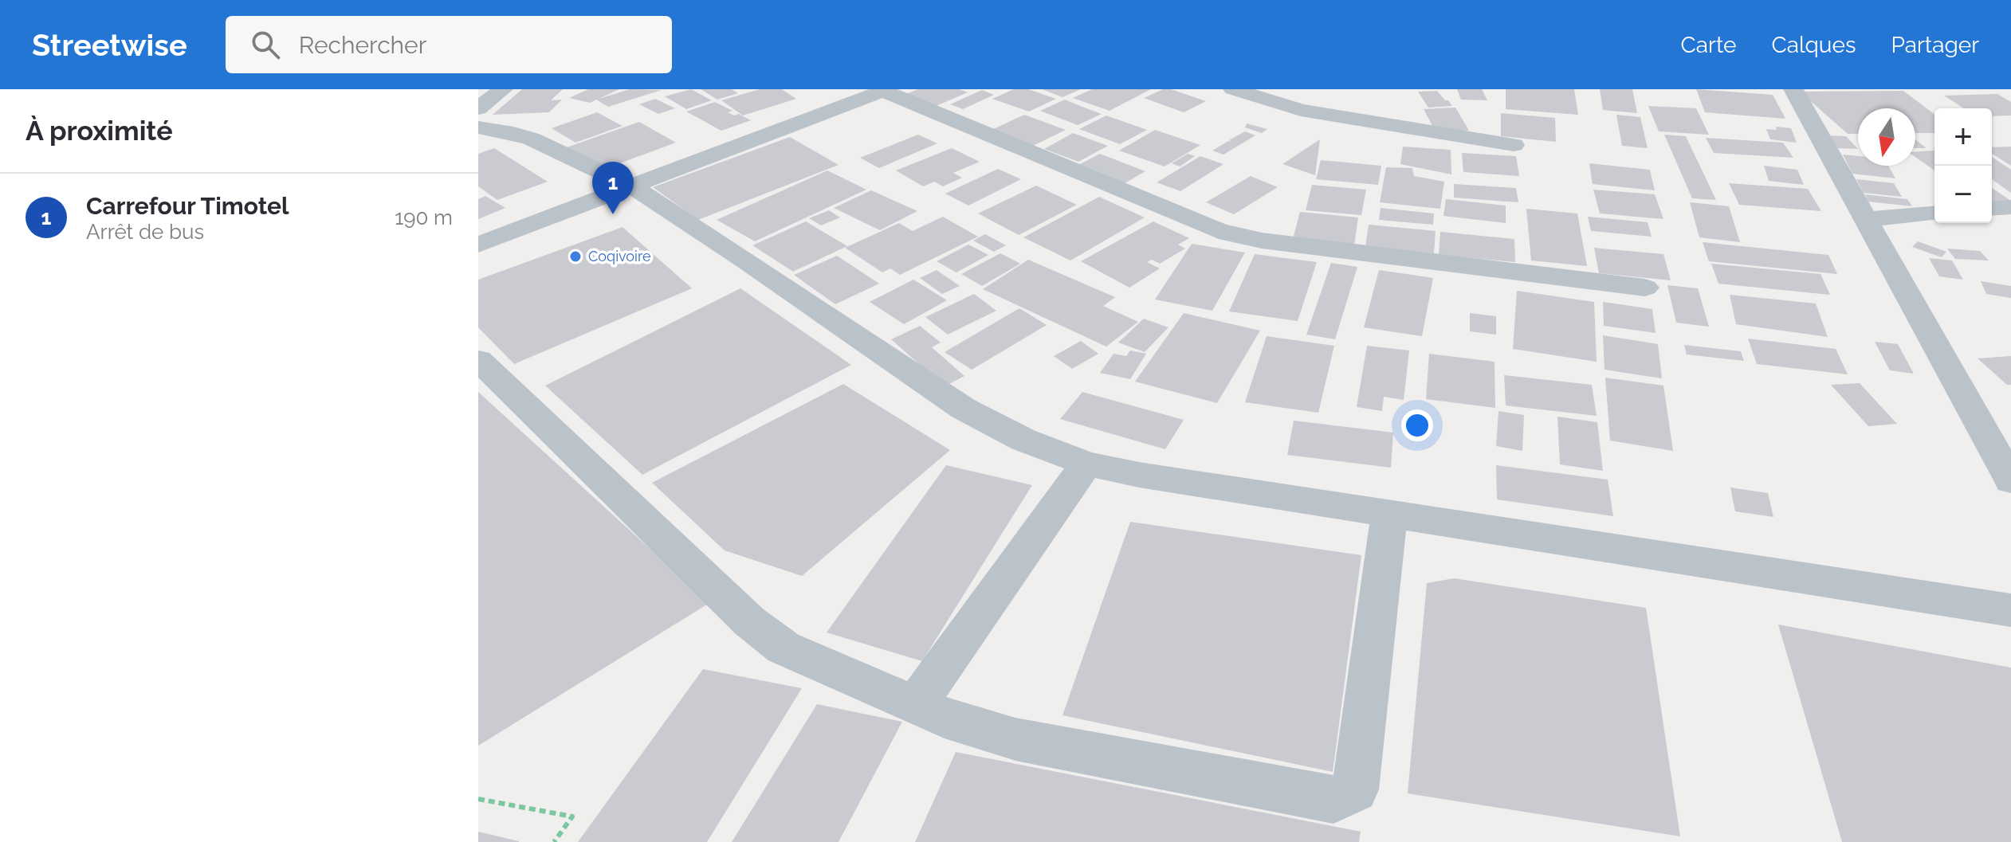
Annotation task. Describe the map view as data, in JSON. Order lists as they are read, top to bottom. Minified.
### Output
{"places":["Coqivoire"],"north":"bottom","page":{"header":"Streetwise","search":"Rechercher","nav":["Carte","Calques","Partager"],"heading":"À proximité","map_buttons":["+","−"],"pins":"1","list":[{"mark":"1","name":"Carrefour Timotel","note":"Arrêt de bus","value":"190 m"}]}}
